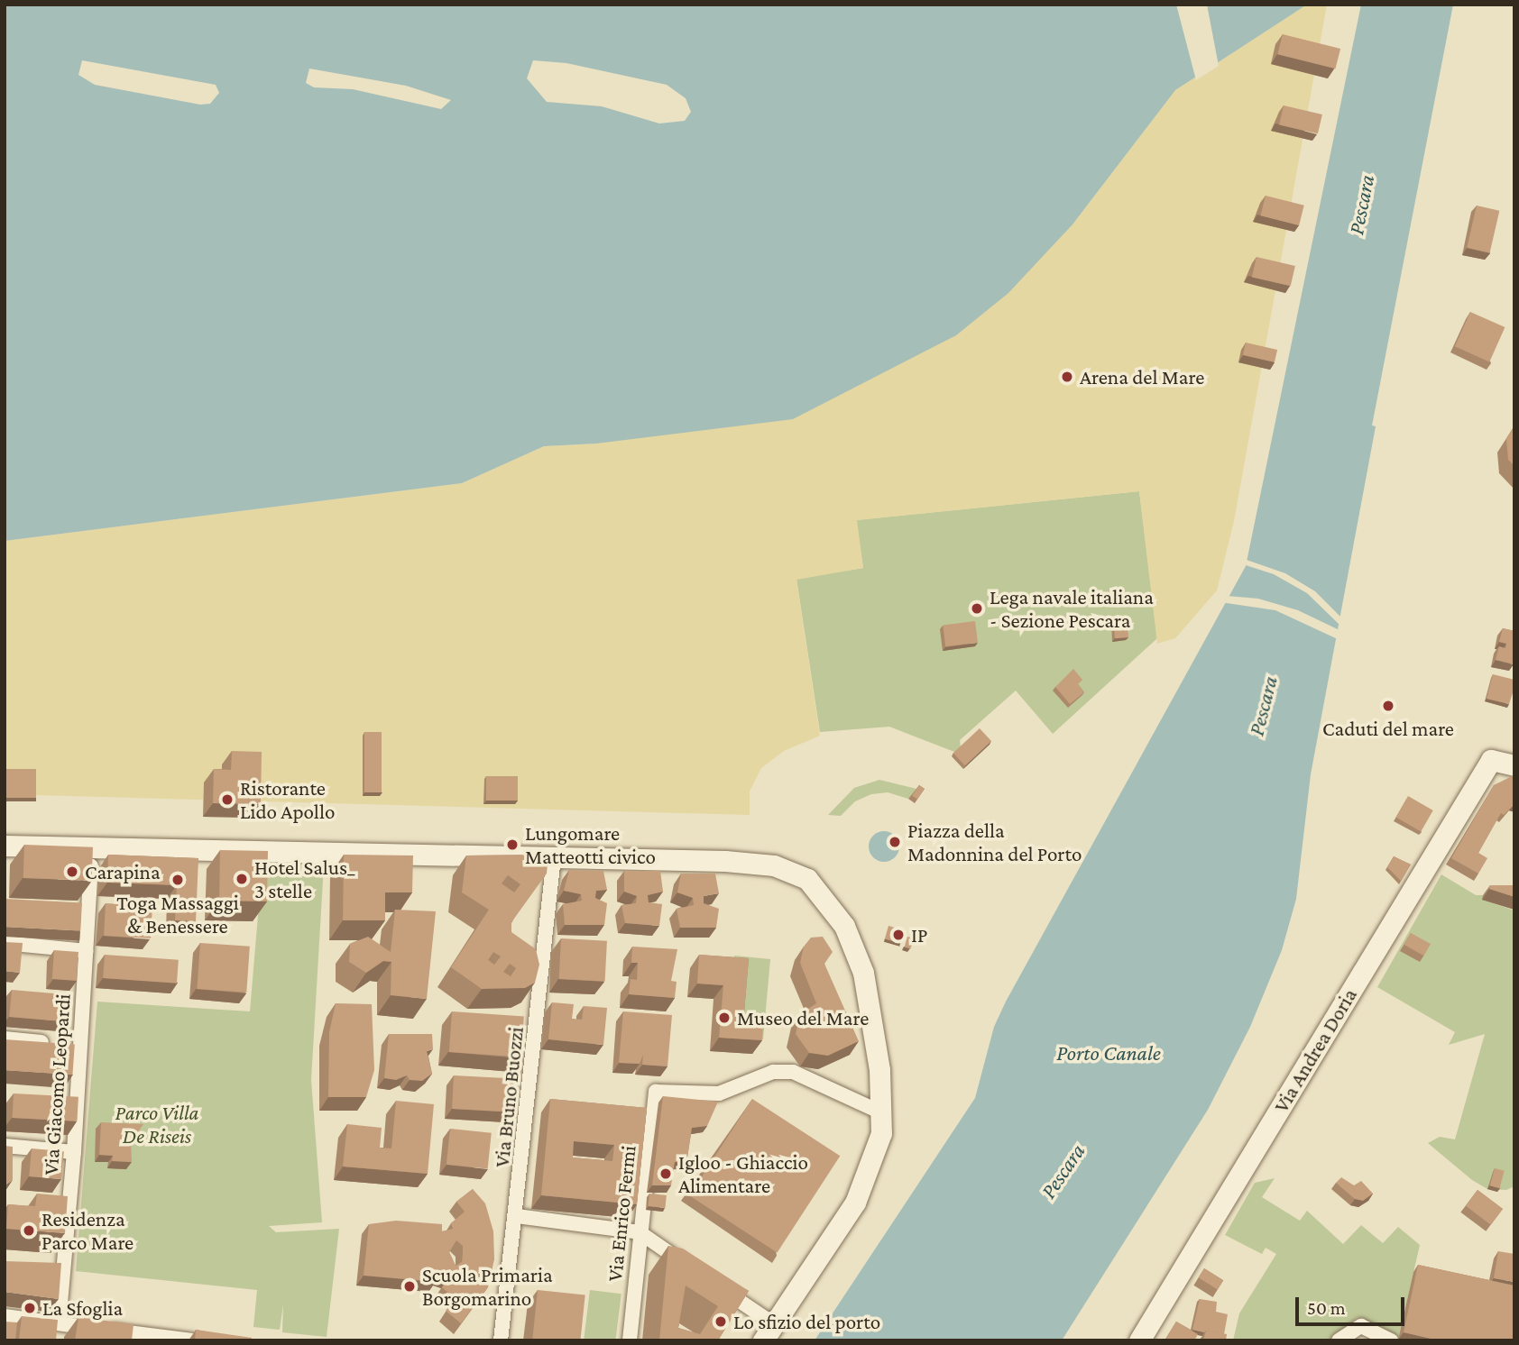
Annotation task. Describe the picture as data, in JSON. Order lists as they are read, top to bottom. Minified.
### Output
{"streets":{"street":["Via Andrea Doria","Via Giacomo Leopardi","Via Bruno Buozzi","Via Enrico Fermi"]},"water":["Pescara","Porto Canale"],"parks":["Parco Villa De Riseis"],"places":["Arena del Mare","Lega navale italiana - Sezione Pescara","Caduti del mare","Ristorante Lido Apollo","Piazza della Madonnina del Porto","Lungomare Matteotti civico","Carapina","Hotel Salus_ 3 stelle","Toga Massaggi & Benessere","IP","Museo del Mare","Igloo - Ghiaccio Alimentare","Residenza Parco Mare","Scuola Primaria Borgomarino","La Sfoglia","Lo sfizio del porto"],"scale_bar":"50 m"}
